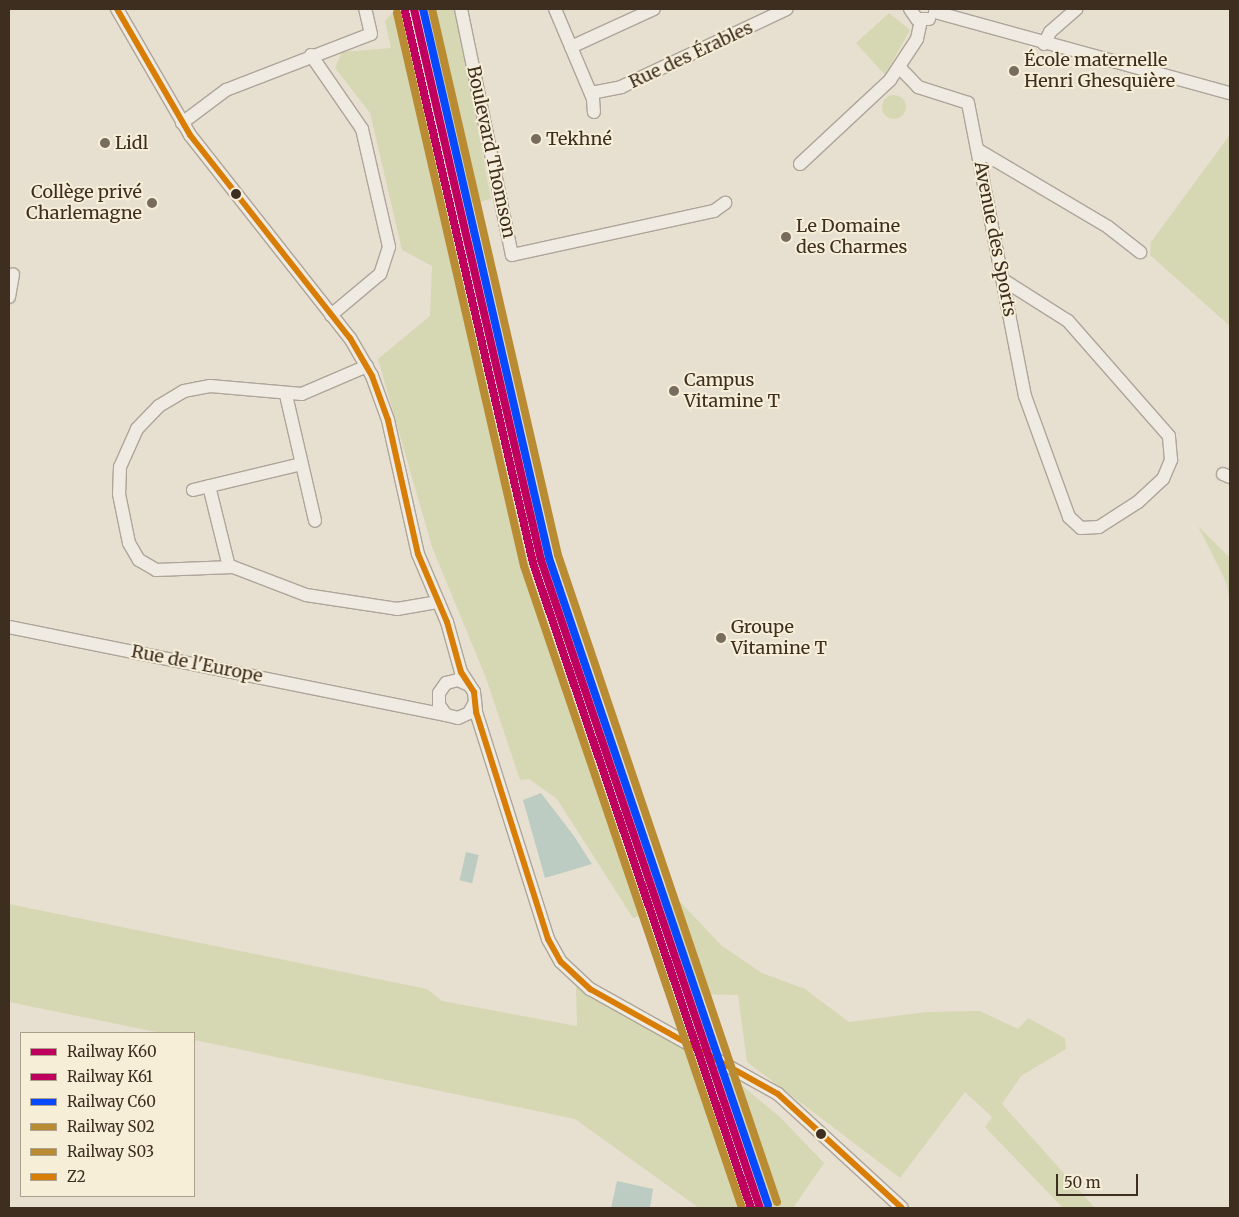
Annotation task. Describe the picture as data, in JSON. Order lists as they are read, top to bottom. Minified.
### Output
{"streets":{"street":["Rue des Érables","Boulevard Thomson","Avenue des Sports","Rue de l'Europe"]},"places":["École maternelle Henri Ghesquière","Tekhné","Lidl","Collège privé Charlemagne","Le Domaine des Charmes","Campus Vitamine T","Groupe Vitamine T"],"lines":["rail line K60","rail line C60","rail line S03","transit line Z2","rail line K61","rail line S02"],"legend":["Railway K60","Railway K61","Railway C60","Railway S02","Railway S03","Z2"],"scale_bar":"50 m"}
